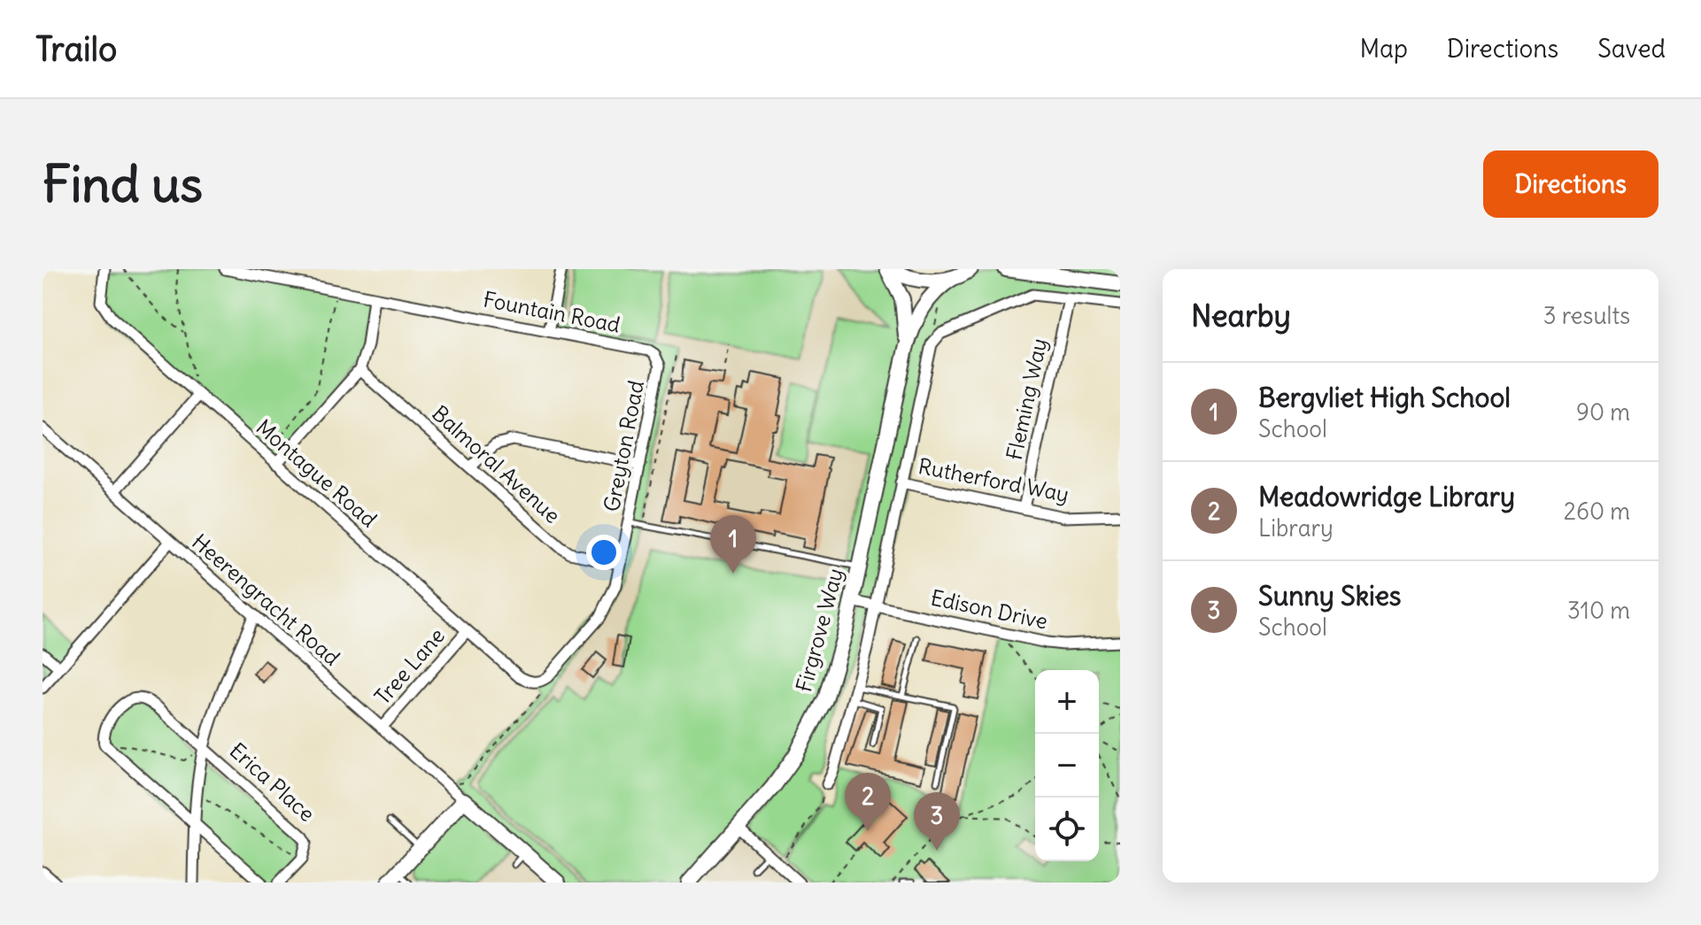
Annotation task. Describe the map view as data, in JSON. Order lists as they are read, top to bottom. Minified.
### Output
{"streets":{"street":["Fountain Road","Fleming Way","Greyton Road","Balmoral Avenue","Montague Road","Rutherford Way","Heerengracht Road","Edison Drive","Firgrove Way","Tree Lane","Erica Place"]},"crossings":[["Fountain Road","Greyton Road"],["Fleming Way","Rutherford Way"],["Greyton Road","Balmoral Avenue"],["Greyton Road","Montague Road"],["Montague Road","Tree Lane"],["Heerengracht Road","Tree Lane"],["Edison Drive","Firgrove Way"]],"page":{"header":"Trailo","nav":["Map","Directions","Saved"],"buttons":"Directions","title":"Find us","heading":["Nearby","3 results"],"list":[{"mark":"1","name":"Bergvliet High School","note":"School","value":"90 m"},{"mark":"2","name":"Meadowridge Library","note":"Library","value":"260 m"},{"mark":"3","name":"Sunny Skies","note":"School","value":"310 m"}],"pins":["1","2","3"],"map_buttons":["+","−"]}}
